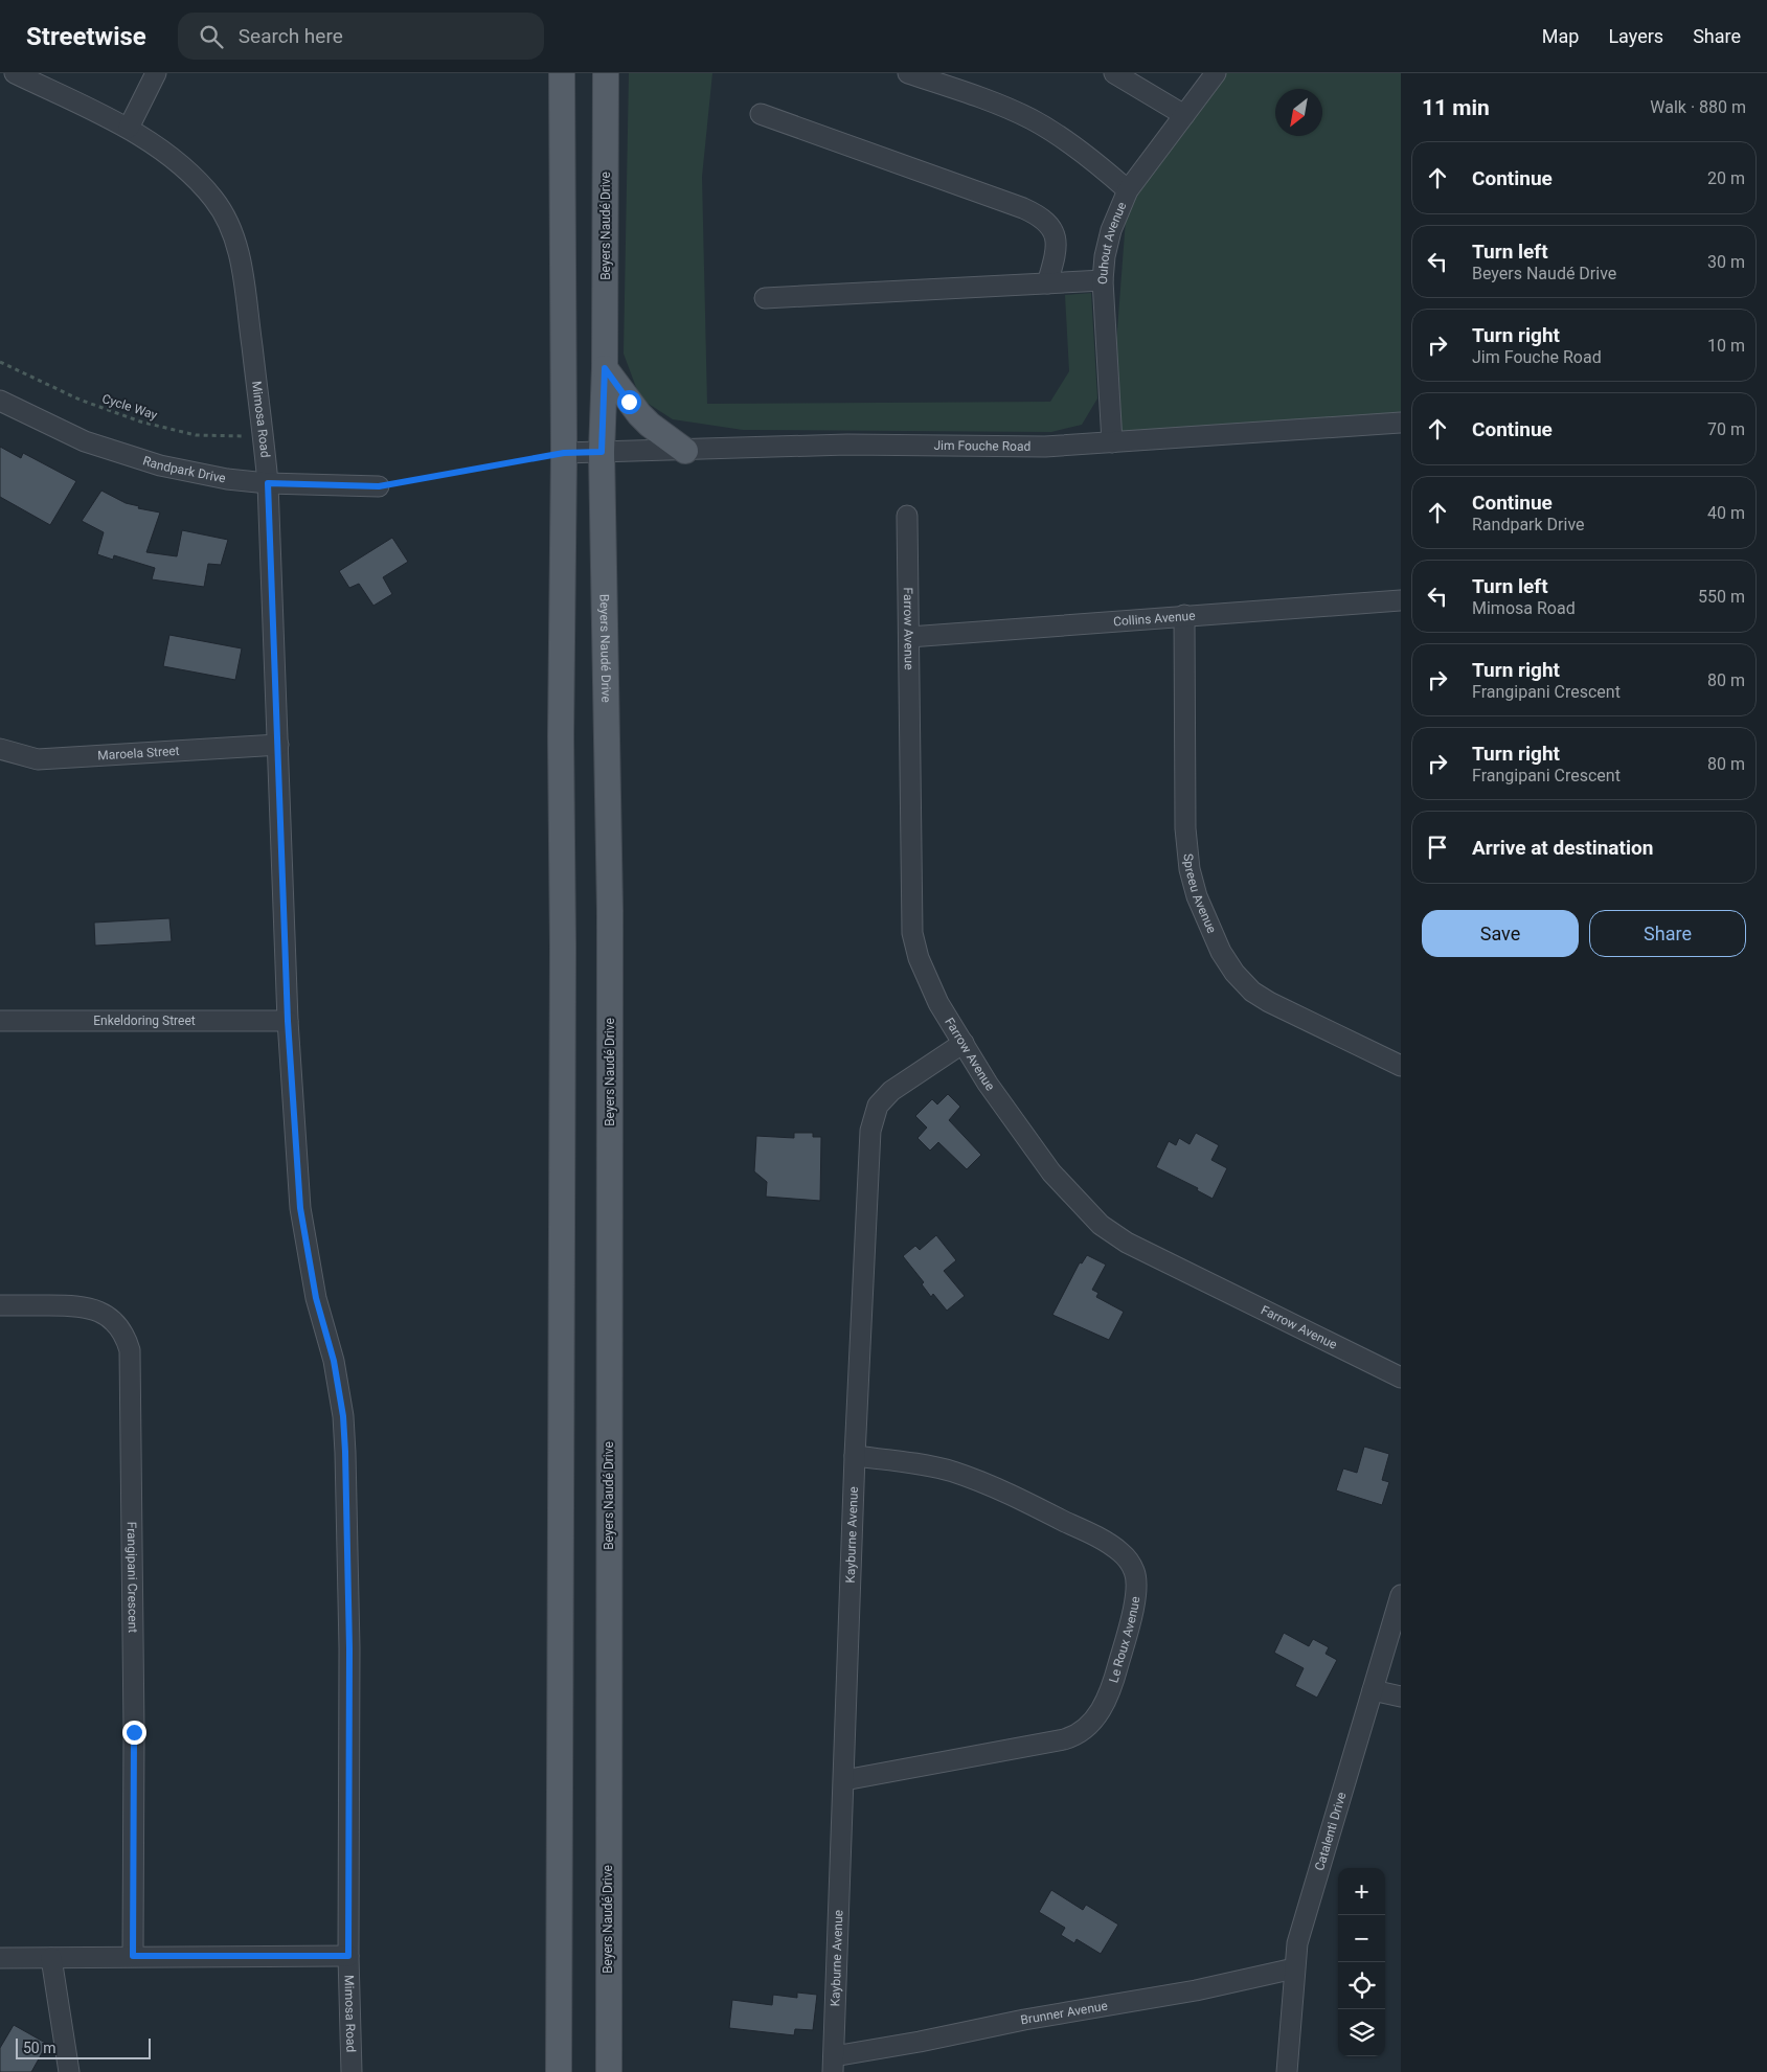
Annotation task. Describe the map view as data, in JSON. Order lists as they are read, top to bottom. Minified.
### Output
{"streets":{"main road":["Beyers Naudé Drive"],"street":["Ouhout Avenue","Mimosa Road","Jim Fouche Road","Randpark Drive","Collins Avenue","Farrow Avenue","Maroela Street","Spreeu Avenue","Enkeldoring Street","Kayburne Avenue","Frangipani Crescent","Le Roux Avenue","Catalenti Drive","Brunner Avenue"],"path":["Cycle Way"]},"crossings":[["Beyers Naudé Drive","Jim Fouche Road"],["Ouhout Avenue","Jim Fouche Road"],["Cycle Way","Mimosa Road"],["Mimosa Road","Randpark Drive"],["Mimosa Road","Maroela Street"],["Mimosa Road","Enkeldoring Street"],["Collins Avenue","Farrow Avenue"],["Collins Avenue","Spreeu Avenue"],["Farrow Avenue","Kayburne Avenue"],["Kayburne Avenue","Le Roux Avenue"],["Kayburne Avenue","Brunner Avenue"],["Catalenti Drive","Brunner Avenue"]],"scale_bar":"50 m","north":"bottom left","page":{"header":"Streetwise","search":"Search here","nav":["Map","Layers","Share"],"heading":["11 min","Walk · 880 m"],"list":[["Continue","20 m"],["Turn left","Beyers Naudé Drive","30 m"],["Turn right","Jim Fouche Road","10 m"],["Continue","70 m"],["Continue","Randpark Drive","40 m"],["Turn left","Mimosa Road","550 m"],["Turn right","Frangipani Crescent","80 m"],["Turn right","Frangipani Crescent","80 m"],"Arrive at destination"],"buttons":["Save","Share"],"map_buttons":["+","−"],"scale":"50 m"}}
